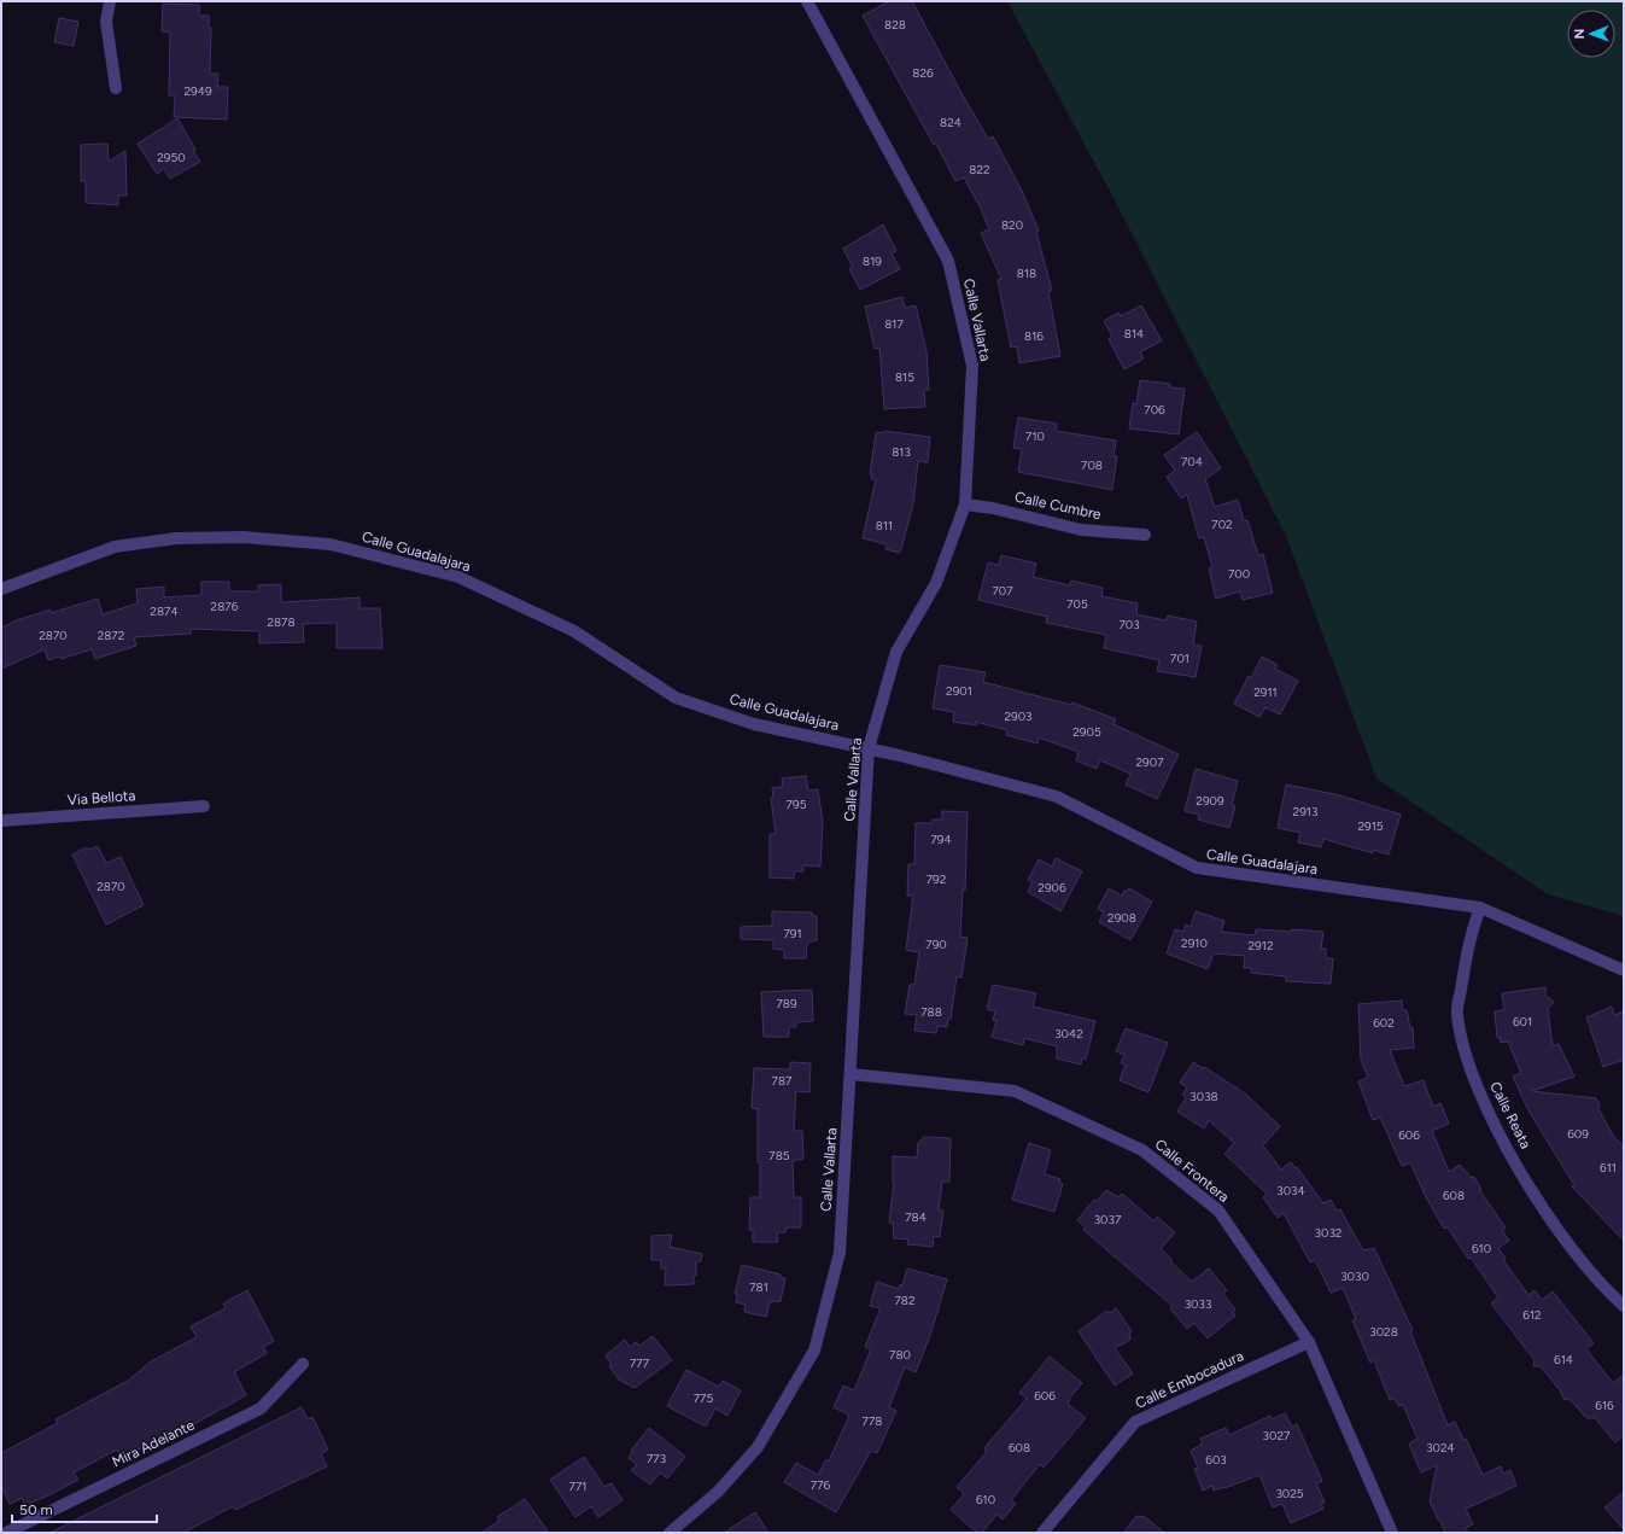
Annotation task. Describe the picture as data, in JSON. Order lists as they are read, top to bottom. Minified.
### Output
{"streets":{"street":["Calle Vallarta","Calle Cumbre","Calle Guadalajara","Via Bellota","Calle Reata","Calle Frontera","Calle Embocadura","Mira Adelante"]},"crossings":[["Calle Vallarta","Calle Cumbre"],["Calle Vallarta","Calle Guadalajara"],["Calle Vallarta","Calle Frontera"],["Calle Guadalajara","Calle Reata"],["Calle Frontera","Calle Embocadura"]],"house_numbers":["828","826","2949","824","2950","822","820","819","818","817","814","816","815","706","710","813","704","708","702","811","700","707","705","2876","2874","2878","703","2870","2872","701","2901","2911","2903","2905","2907","2909","795","2913","2915","794","792","2870","2906","2908","791","2910","790","2912","789","788","601","602","3042","787","3038","609","606","785","611","3034","608","784","3037","3032","610","3030","781","782","3033","612","3028","780","614","777","606","775","616","778","3027","608","3024","773","603","776","771","3025","610"],"scale_bar":"50 m","north":"left"}
